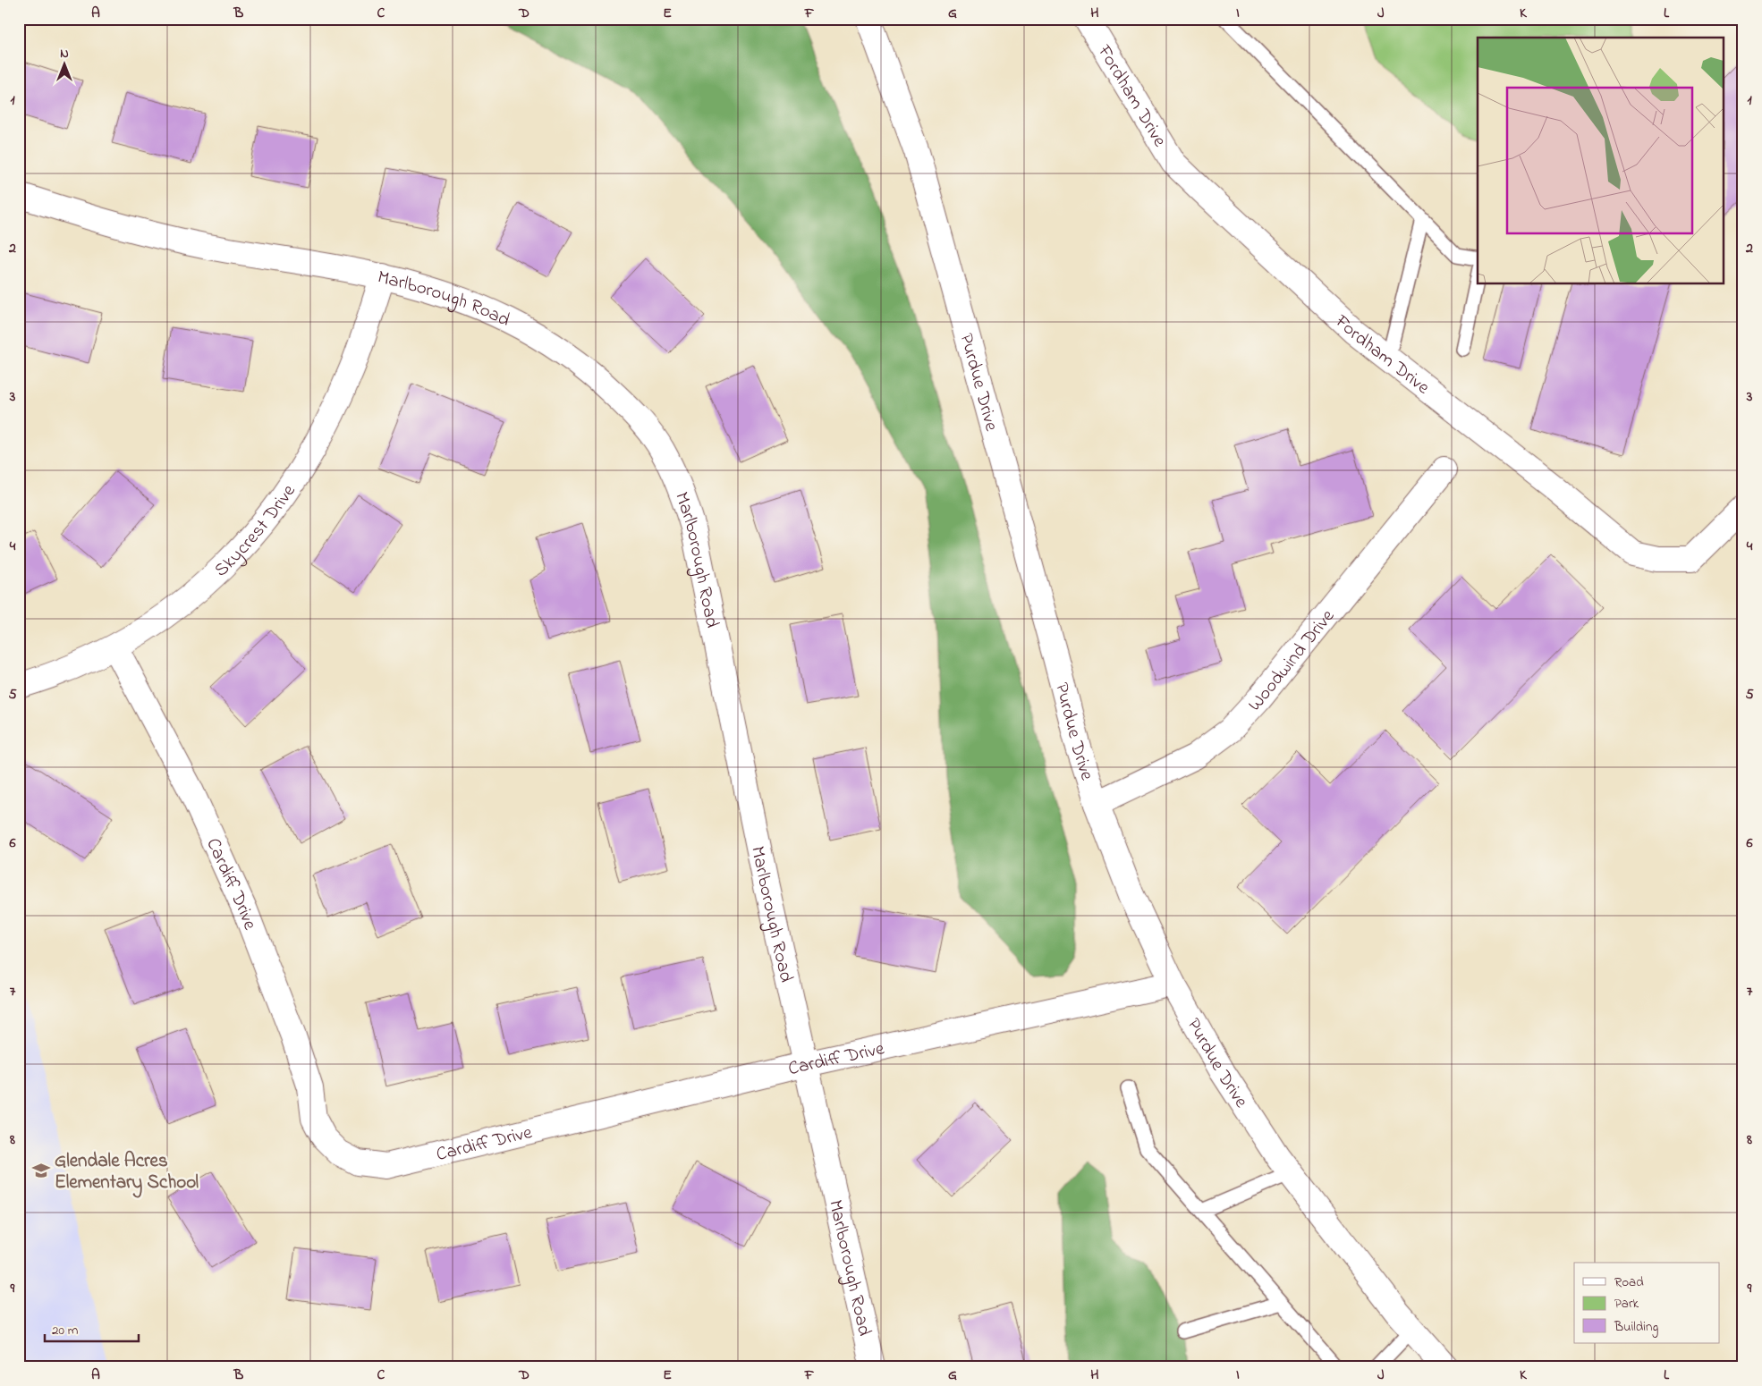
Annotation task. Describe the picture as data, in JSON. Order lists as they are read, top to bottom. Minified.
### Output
{"streets":{"street":["Fordham Drive","Marlborough Road","Purdue Drive","Skycrest Drive","Woodwind Drive","Cardiff Drive"]},"crossings":[["Marlborough Road","Skycrest Drive"],["Marlborough Road","Cardiff Drive"],["Purdue Drive","Woodwind Drive"],["Purdue Drive","Cardiff Drive"],["Skycrest Drive","Cardiff Drive"]],"places":{"school or university":["Glendale Acres Elementary School"]},"legend":["Road","Park","Building"],"scale_bar":"20 m","north":"top","grid":{"columns":["A","B","C","D","E","F","G","H","I","J","K","L"],"rows":["1","2","3","4","5","6","7","8","9"]}}
